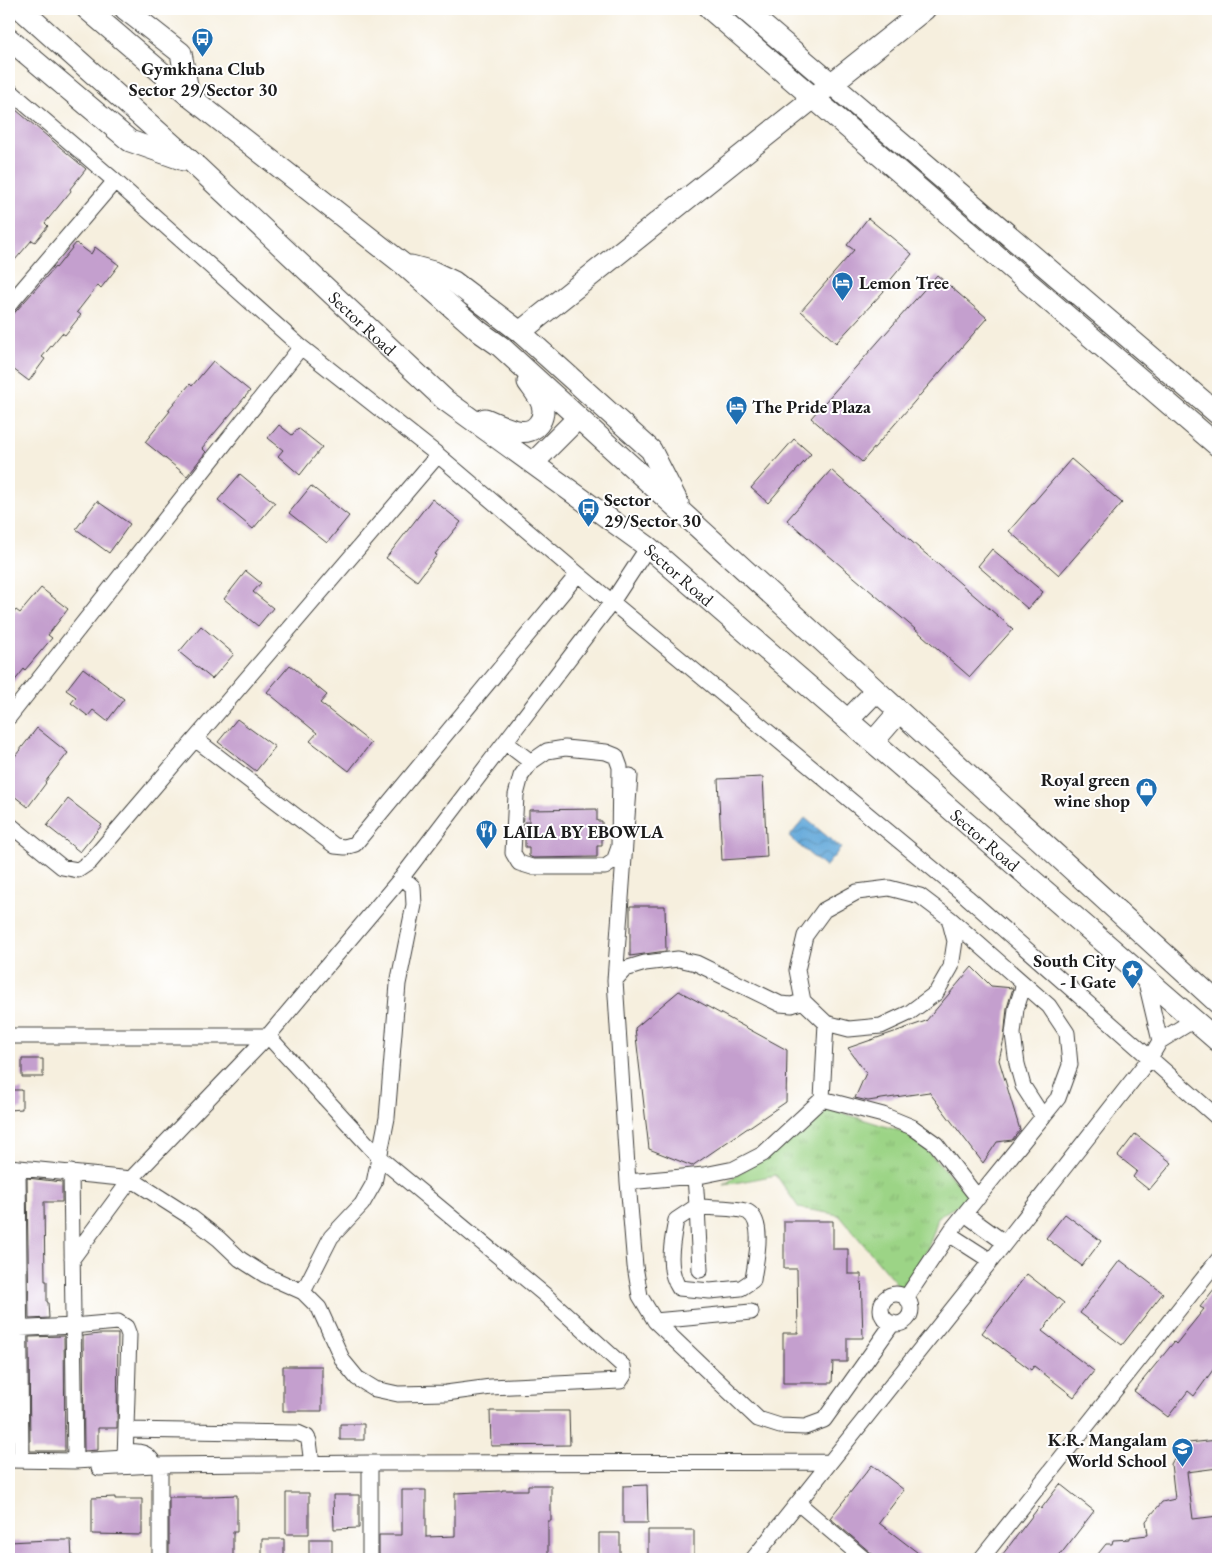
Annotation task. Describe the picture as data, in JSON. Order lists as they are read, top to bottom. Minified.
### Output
{"streets":{"main road":["Sector Road"]},"places":{"bus stop":["Gymkhana Club Sector 29/Sector 30","Sector 29/Sector 30"],"hotel":["Lemon Tree","The Pride Plaza"],"shop":["Royal green wine shop"],"restaurant":["LAILA BY EBOWLA"],"place":["South City - I Gate"],"school or university":["K.R. Mangalam World School"]}}
